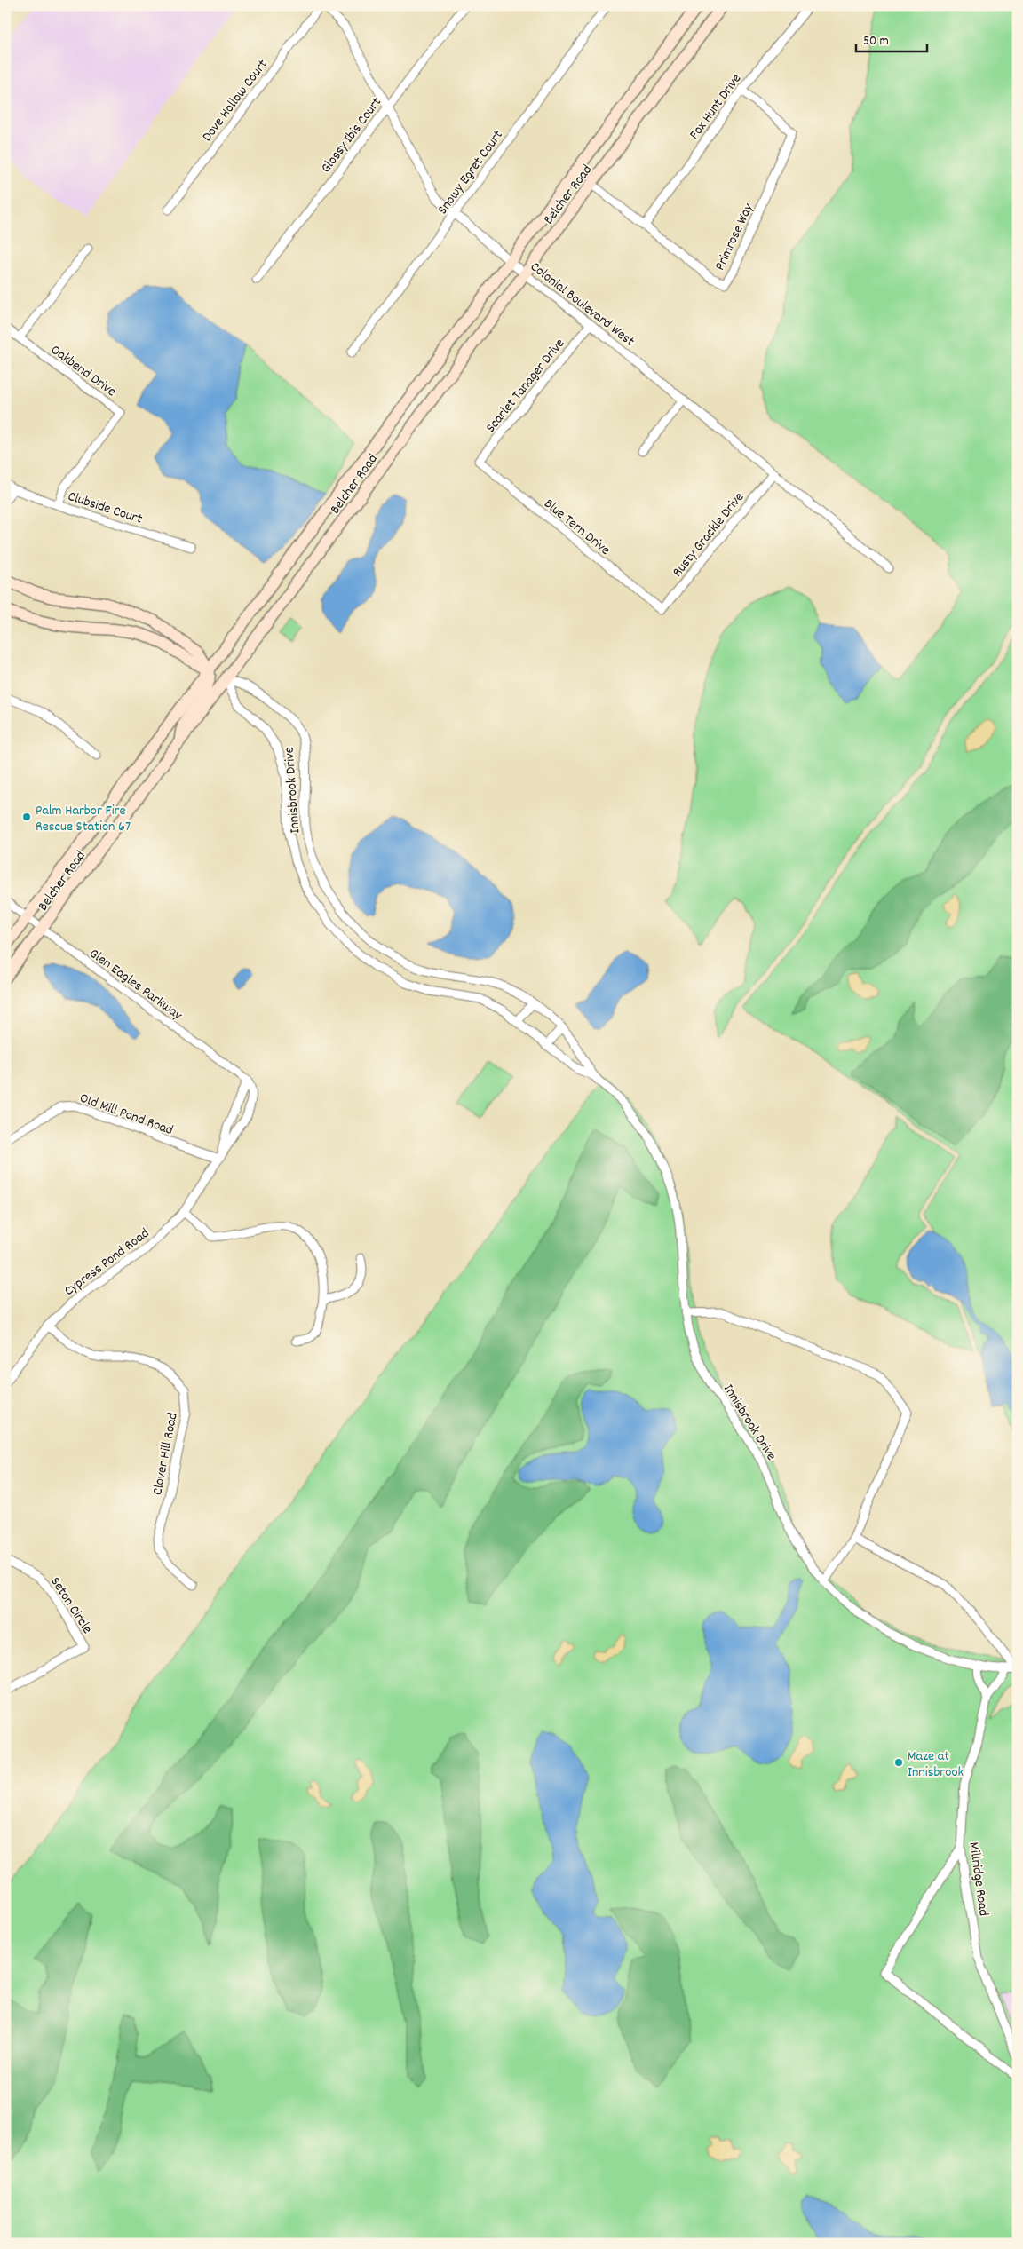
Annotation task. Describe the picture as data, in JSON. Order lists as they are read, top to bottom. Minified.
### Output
{"streets":{"main road":["Belcher Road"],"street":["Dove Hollow Court","Fox Hunt Drive","Glossy Ibis Court","Snowy Egret Court","Primrose Way","Colonial Boulevard West","Oakbend Drive","Scarlet Tanager Drive","Clubside Court","Blue Tern Drive","Rusty Grackle Drive","Innisbrook Drive","Glen Eagles Parkway","Old Mill Pond Road","Cypress Pond Road","Clover Hill Road","Seton Circle","Millridge Road"]},"crossings":[["Fox Hunt Drive","Primrose Way"],["Glossy Ibis Court","Colonial Boulevard West"],["Snowy Egret Court","Colonial Boulevard West"],["Belcher Road","Primrose Way"],["Belcher Road","Colonial Boulevard West"],["Belcher Road","Innisbrook Drive"],["Belcher Road","Glen Eagles Parkway"],["Colonial Boulevard West","Scarlet Tanager Drive"],["Colonial Boulevard West","Rusty Grackle Drive"],["Oakbend Drive","Clubside Court"],["Scarlet Tanager Drive","Blue Tern Drive"],["Blue Tern Drive","Rusty Grackle Drive"],["Innisbrook Drive","Millridge Road"],["Glen Eagles Parkway","Cypress Pond Road"],["Old Mill Pond Road","Cypress Pond Road"],["Cypress Pond Road","Clover Hill Road"]],"places":["Palm Harbor Fire Rescue Station 67","Maze at Innisbrook"],"scale_bar":"50 m"}
